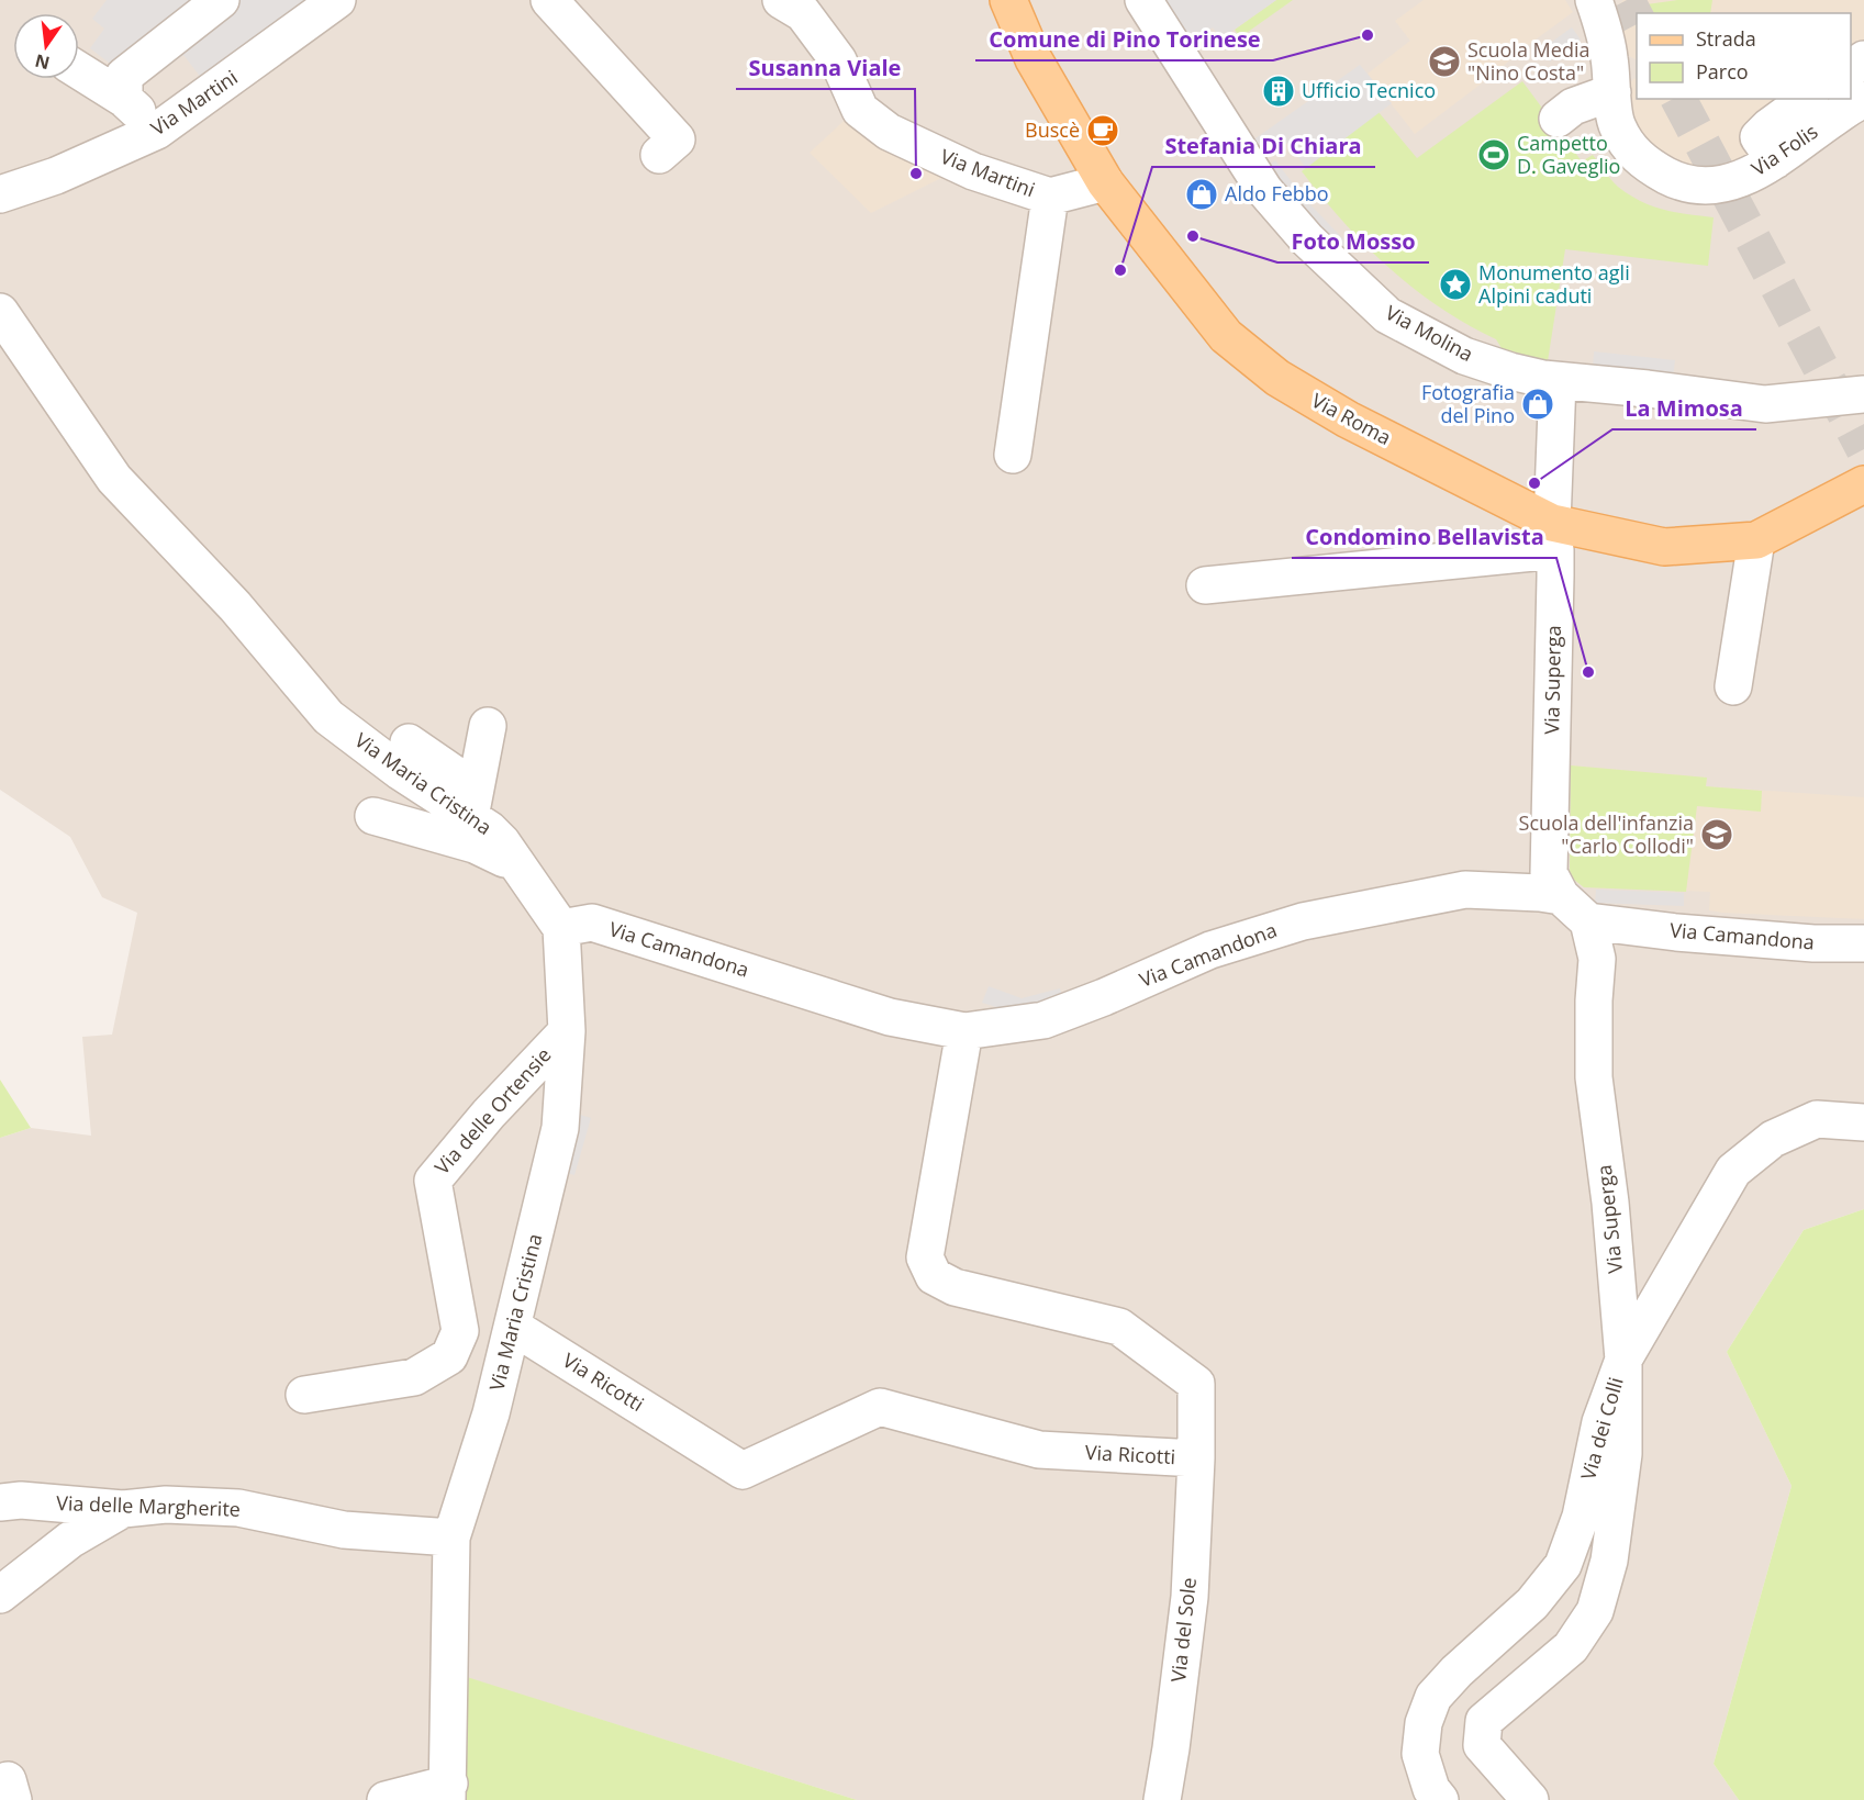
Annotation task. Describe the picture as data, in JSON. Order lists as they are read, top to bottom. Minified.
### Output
{"streets":{"main road":["Via Roma"],"street":["Via Martini","Via Folis","Via Molina","Via Superga","Via Maria Cristina","Via Camandona","Via delle Ortensie","Via Ricotti","Via dei Colli","Via delle Margherite","Via del Sole"]},"crossings":[["Via Martini","Via Roma"],["Via Molina","Via Superga"],["Via Roma","Via Superga"],["Via Superga","Via Camandona"],["Via Superga","Via dei Colli"],["Via Maria Cristina","Via Camandona"],["Via Maria Cristina","Via delle Ortensie"],["Via Maria Cristina","Via Ricotti"],["Via Maria Cristina","Via delle Margherite"],["Via Camandona","Via Ricotti"],["Via Ricotti","Via del Sole"]],"places":{"other":["Comune di Pino Torinese","Susanna Viale","Foto Mosso","Stefania Di Chiara","La Mimosa","Condomino Bellavista"],"school or university":["Scuola Media \"Nino Costa\"","Scuola dell'infanzia \"Carlo Collodi\""],"building":["Ufficio Tecnico"],"cafe":["Buscè"],"sports":["Campetto D. Gaveglio"],"shop":["Aldo Febbo","Fotografia del Pino"],"place":["Monumento agli Alpini caduti"]},"legend":["Strada","Parco"],"north":"bottom"}
